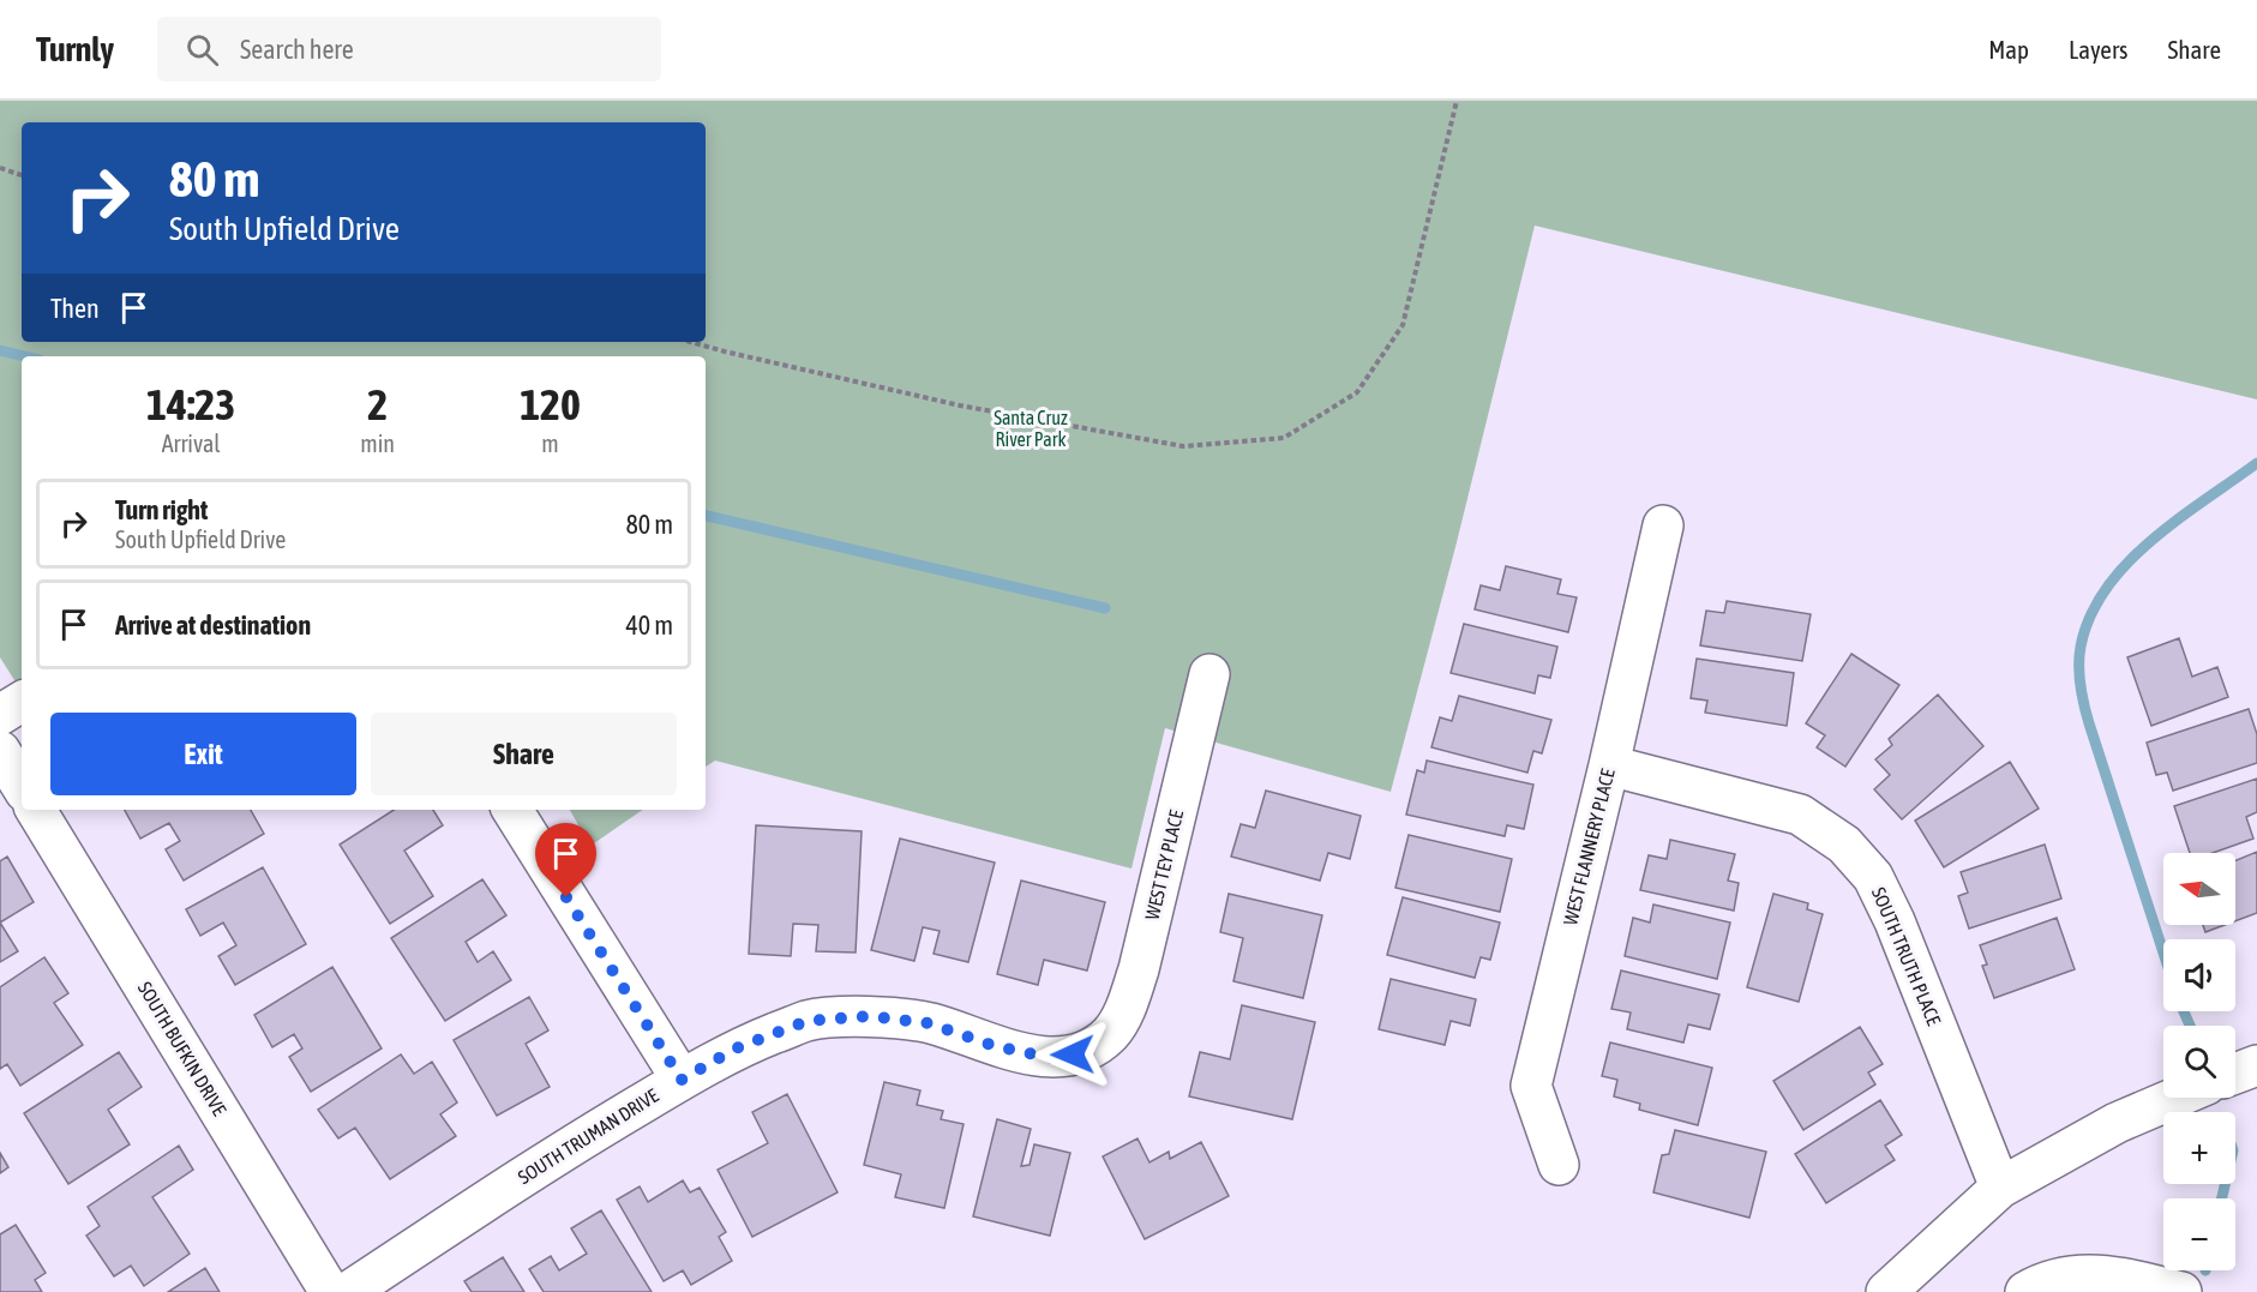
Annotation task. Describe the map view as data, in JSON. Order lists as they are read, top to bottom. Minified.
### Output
{"streets":{"street":["WEST FLANNERY PLACE","WEST TEY PLACE","SOUTH TRUTH PLACE","SOUTH BUFKIN DRIVE","SOUTH TRUMAN DRIVE"]},"crossings":[["WEST FLANNERY PLACE","SOUTH TRUTH PLACE"],["WEST TEY PLACE","SOUTH TRUMAN DRIVE"]],"parks":["Santa Cruz River Park"],"north":"left","page":{"header":"Turnly","search":"Search here","nav":["Map","Layers","Share"],"turn":["80 m","South Upfield Drive"],"then":"Then","eta":["14:23","Arrival","2","min","120","m"],"list":[{"name":"Turn right","note":"South Upfield Drive","value":"80 m"},{"name":"Arrive at destination","value":"40 m"}],"buttons":["Exit","Share"],"map_buttons":["+","−"]}}
